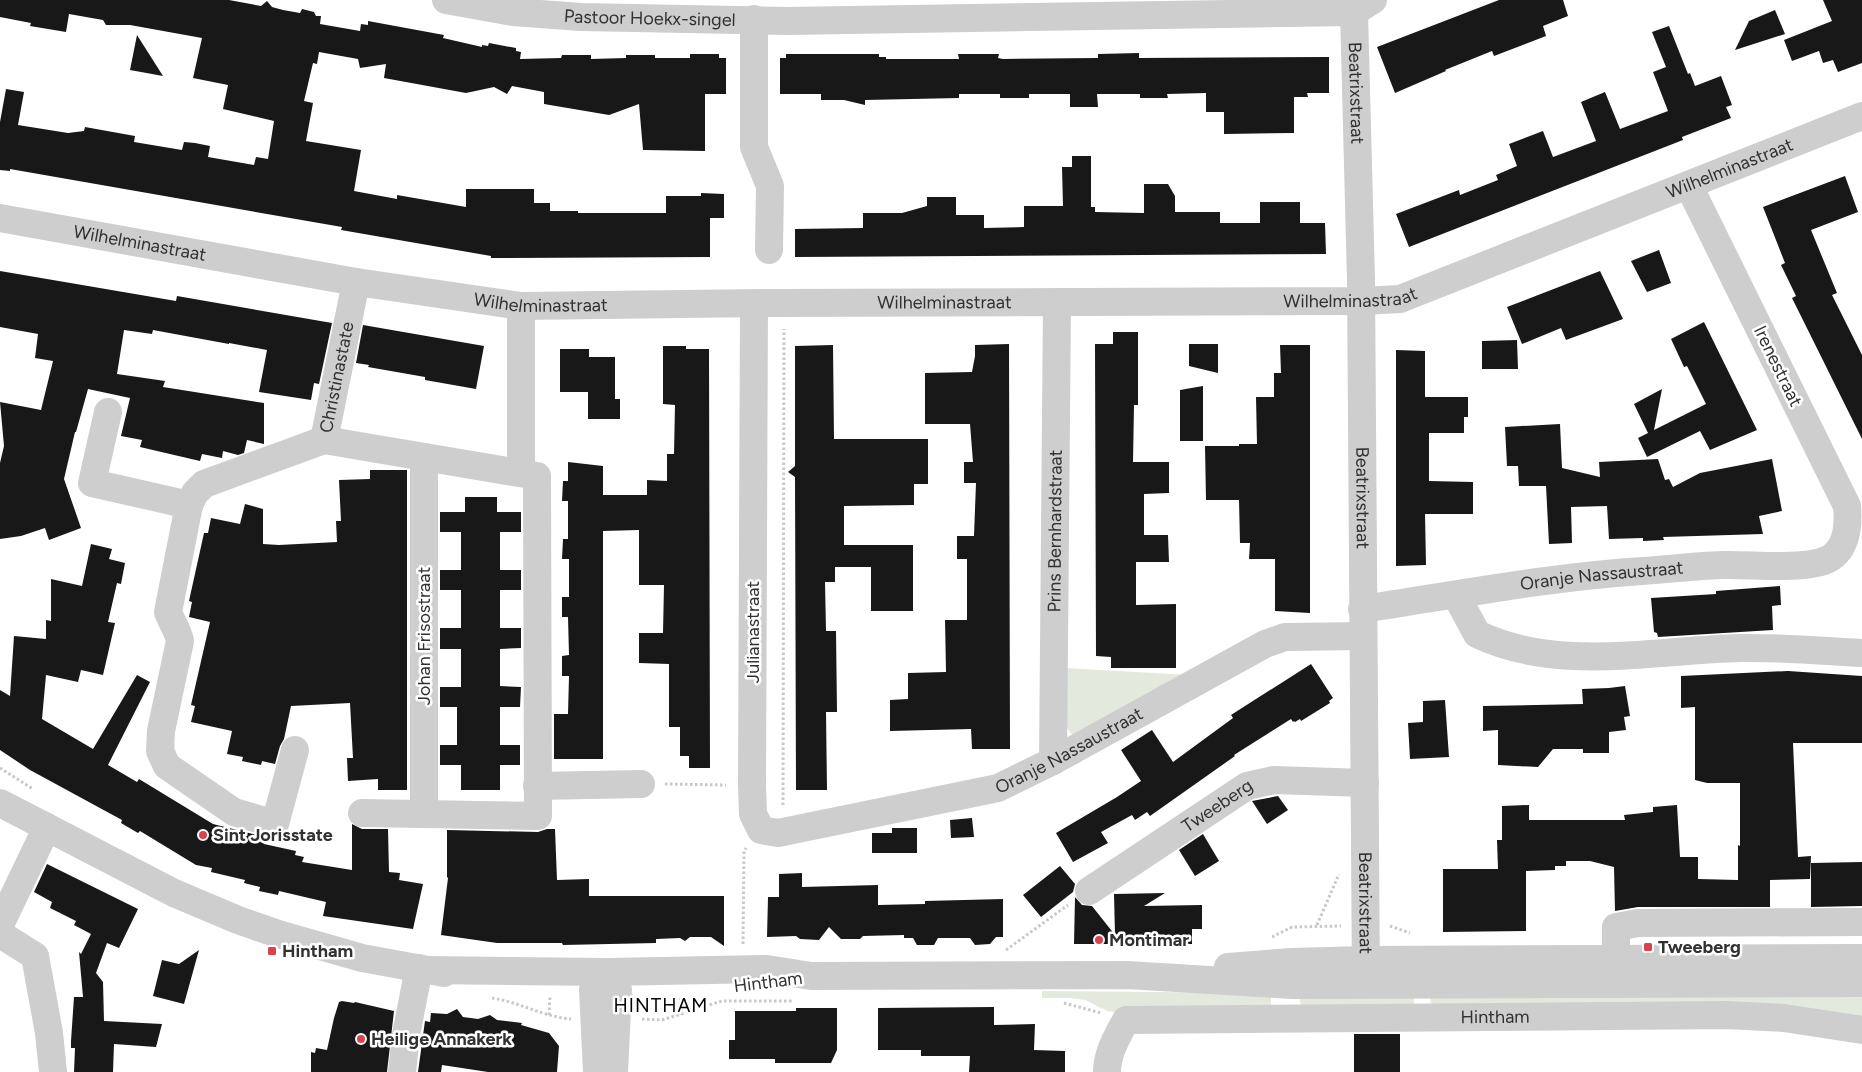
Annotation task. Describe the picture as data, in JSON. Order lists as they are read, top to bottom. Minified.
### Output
{"streets":{"street":["Pastoor Hoekx-singel","Beatrixstraat","Wilhelminastraat","Irenestraat","Christinastate","Prins Bernhardstraat","Oranje Nassaustraat","Julianastraat","Johan Frisostraat","Tweeberg","Hintham"]},"crossings":[["Pastoor Hoekx-singel","Beatrixstraat"],["Beatrixstraat","Wilhelminastraat"],["Beatrixstraat","Oranje Nassaustraat"],["Beatrixstraat","Tweeberg"],["Beatrixstraat","Hintham"],["Wilhelminastraat","Irenestraat"],["Wilhelminastraat","Christinastate"],["Wilhelminastraat","Prins Bernhardstraat"],["Wilhelminastraat","Julianastraat"],["Irenestraat","Oranje Nassaustraat"],["Prins Bernhardstraat","Oranje Nassaustraat"],["Oranje Nassaustraat","Julianastraat"]],"districts":["HINTHAM"],"places":{"other":["Sint Jorisstate","Montimar","Heilige Annakerk"],"transit":["Tweeberg","Hintham"]}}
